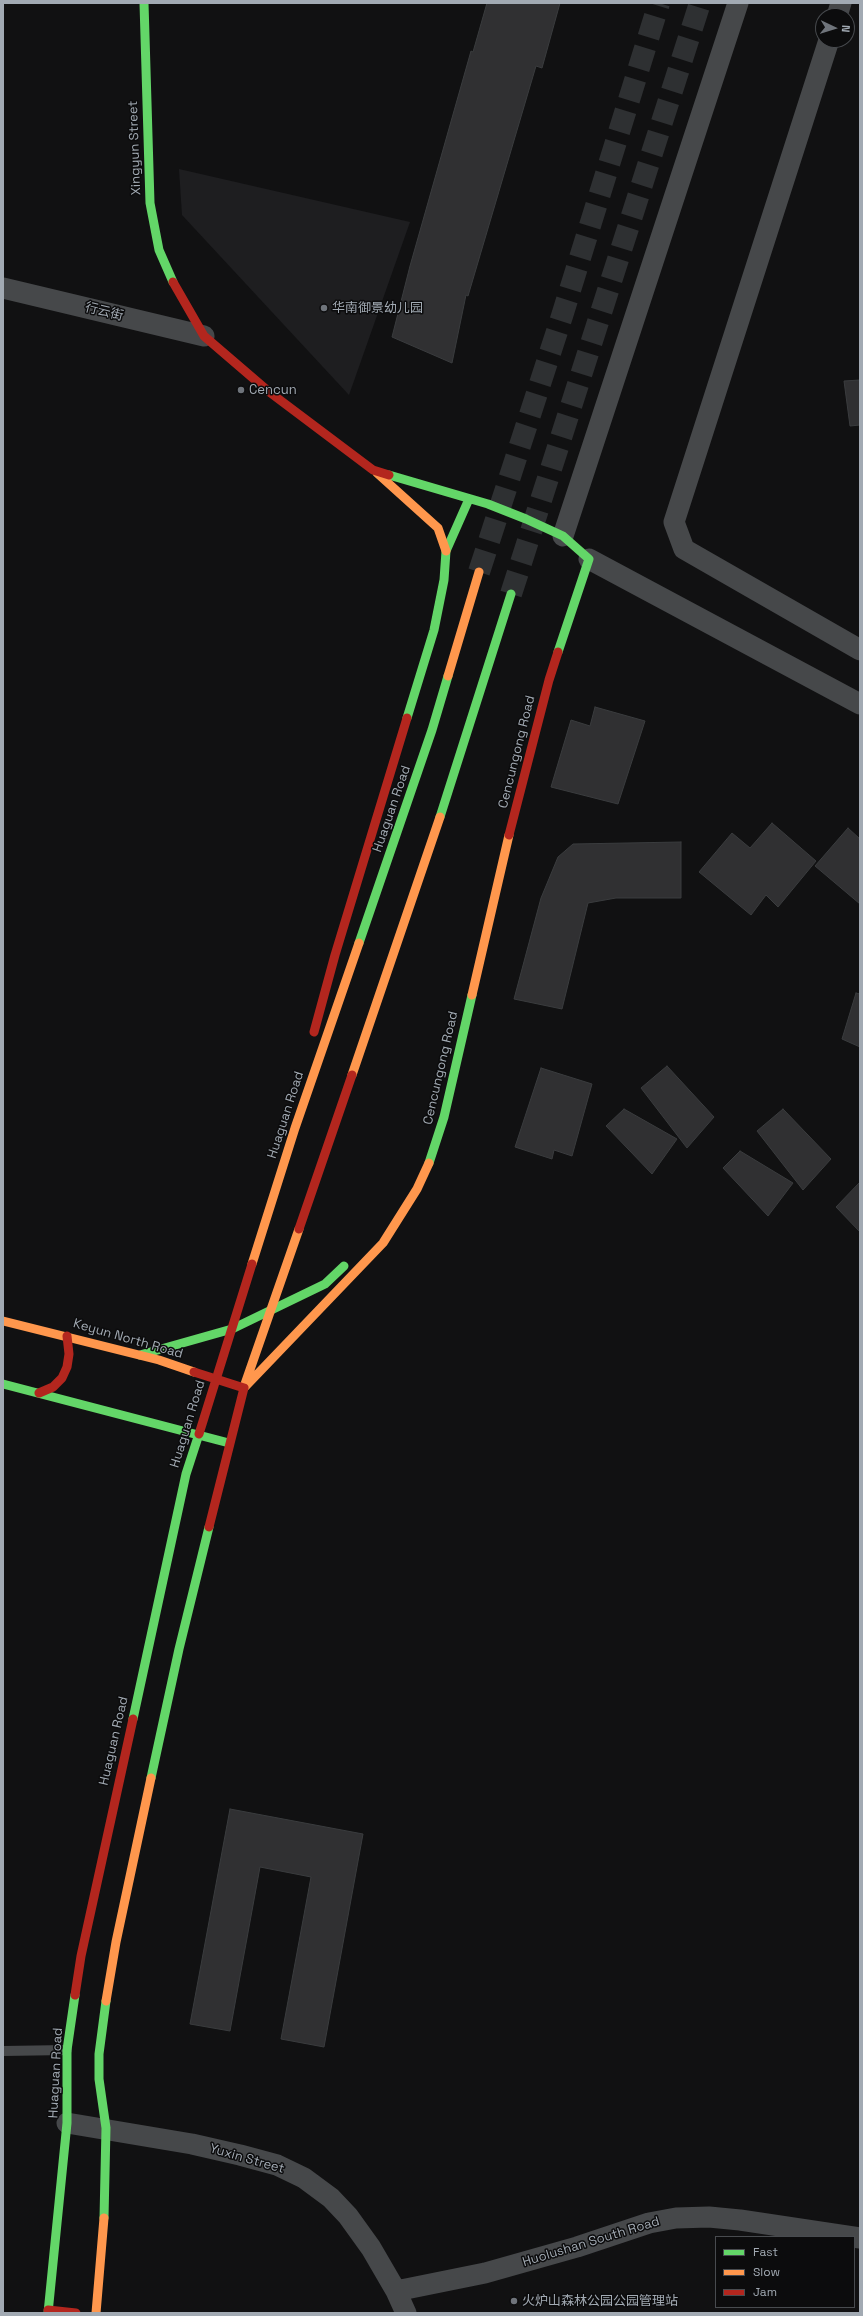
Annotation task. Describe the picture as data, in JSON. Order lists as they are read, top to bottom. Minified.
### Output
{"streets":{"street":["Xingyun Street","行云街","Cencungong Road","Huaguan Road","Keyun North Road","Yuxin Street","Huolushan South Road"]},"crossings":[["Xingyun Street","行云街"],["Cencungong Road","Keyun North Road"],["Huaguan Road","Keyun North Road"],["Huaguan Road","Yuxin Street"],["Yuxin Street","Huolushan South Road"]],"places":["华南御景幼儿园","Cencun","火炉山森林公园公园管理站"],"legend":["Fast","Slow","Jam"],"north":"right"}
